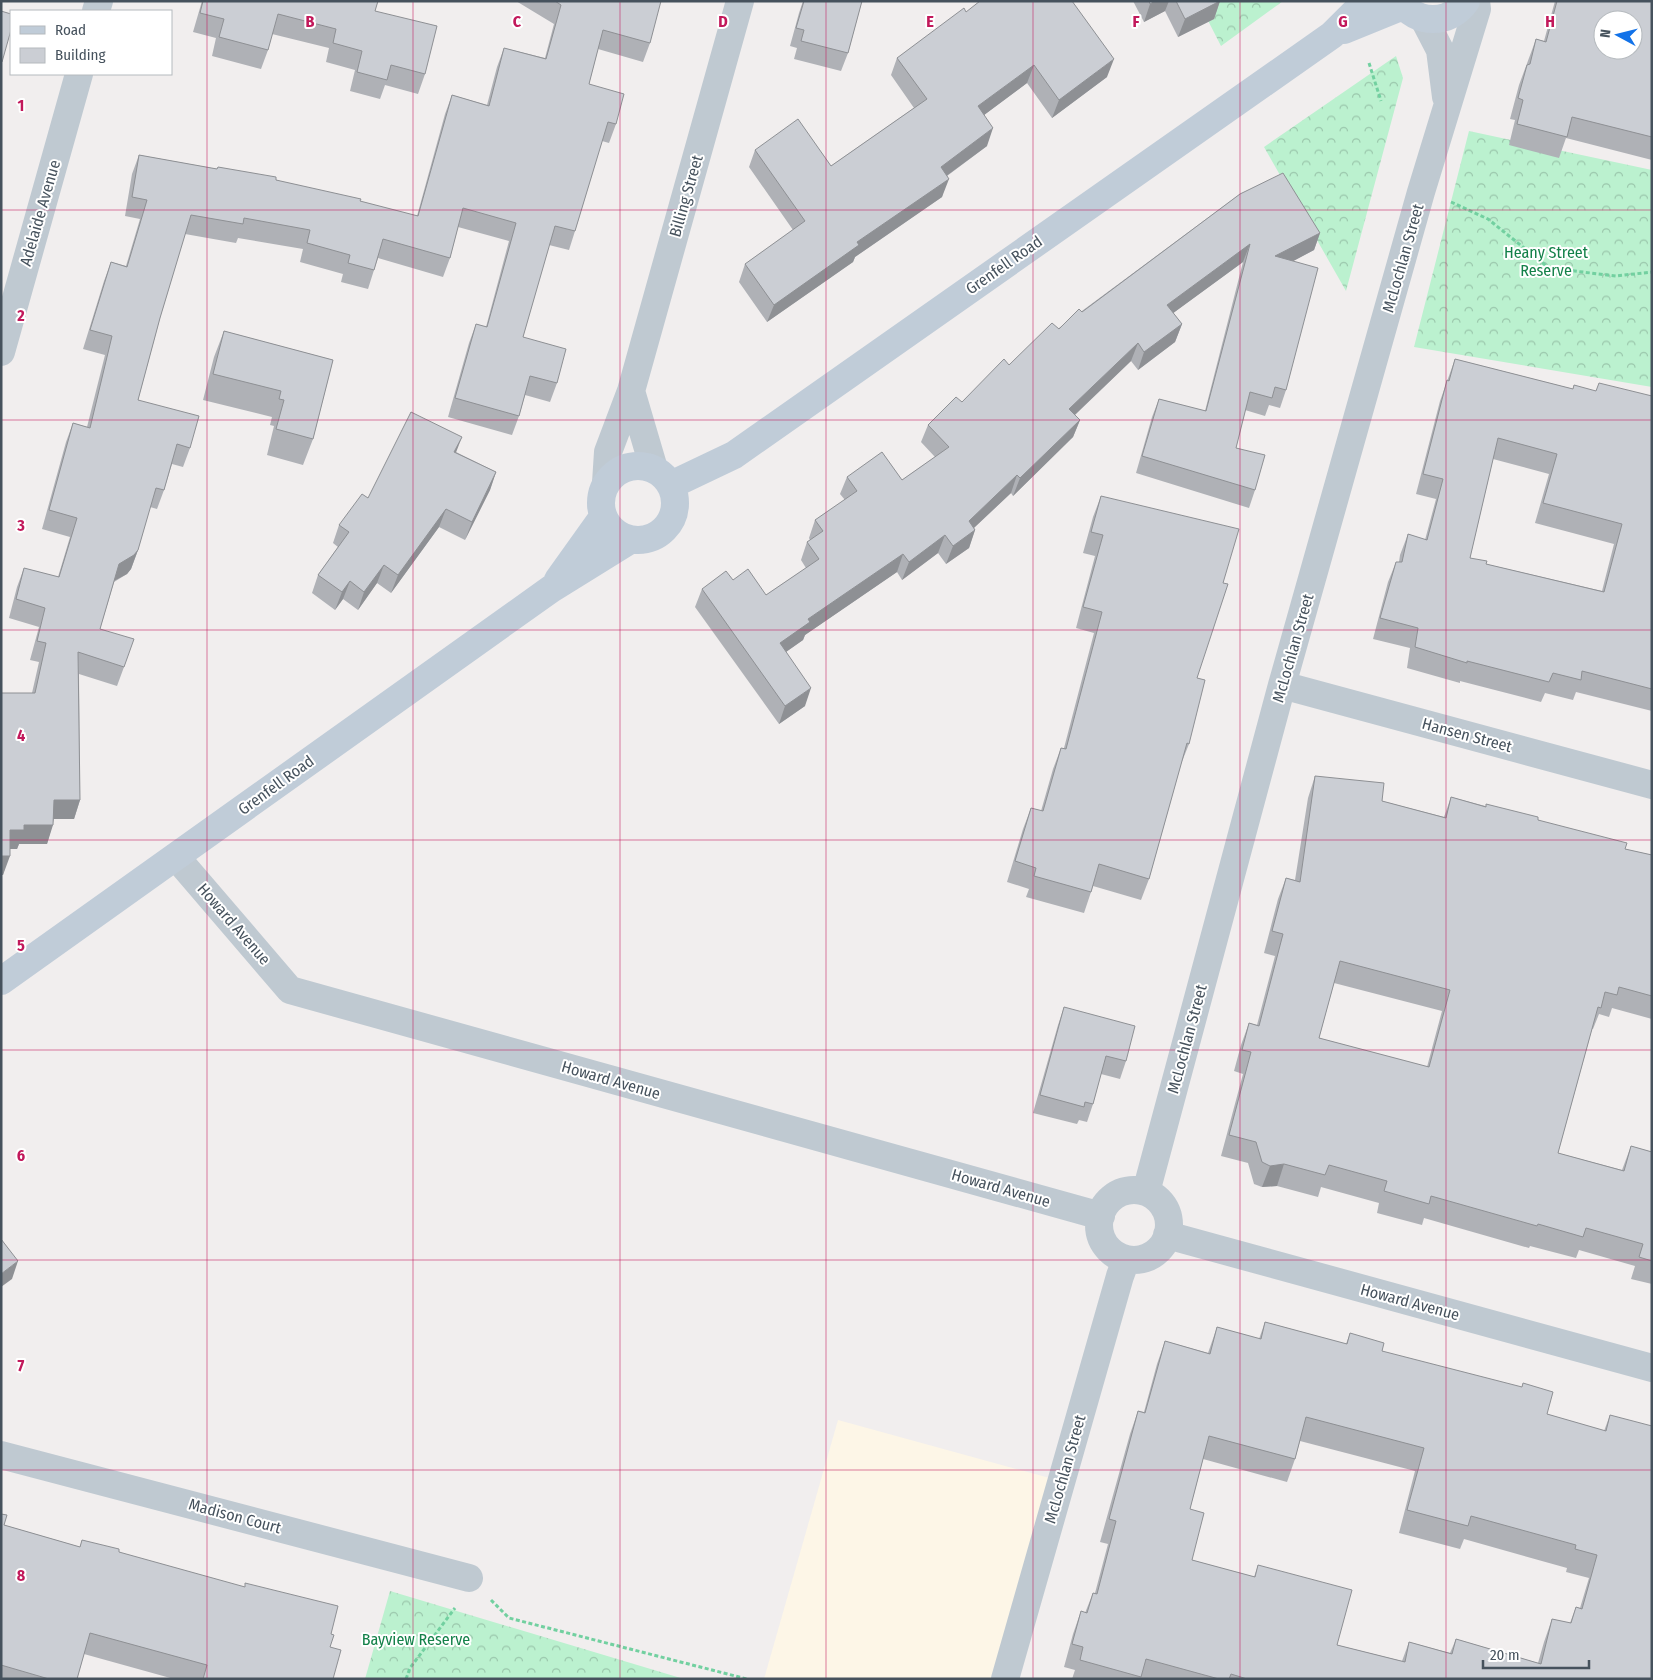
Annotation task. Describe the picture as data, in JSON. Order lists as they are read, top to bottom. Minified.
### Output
{"streets":{"street":["Billing Street","Adelaide Avenue","McLochlan Street","Grenfell Road","Hansen Street","Howard Avenue","Madison Court"]},"crossings":[["Billing Street","Grenfell Road"],["McLochlan Street","Grenfell Road"],["McLochlan Street","Hansen Street"],["McLochlan Street","Howard Avenue"],["Grenfell Road","Howard Avenue"]],"parks":["Heany Street Reserve","Bayview Reserve"],"legend":["Road","Building"],"scale_bar":"20 m","north":"left","grid":{"columns":["B","C","D","E","F","G","H"],"rows":["1","2","3","4","5","6","7","8"]}}
